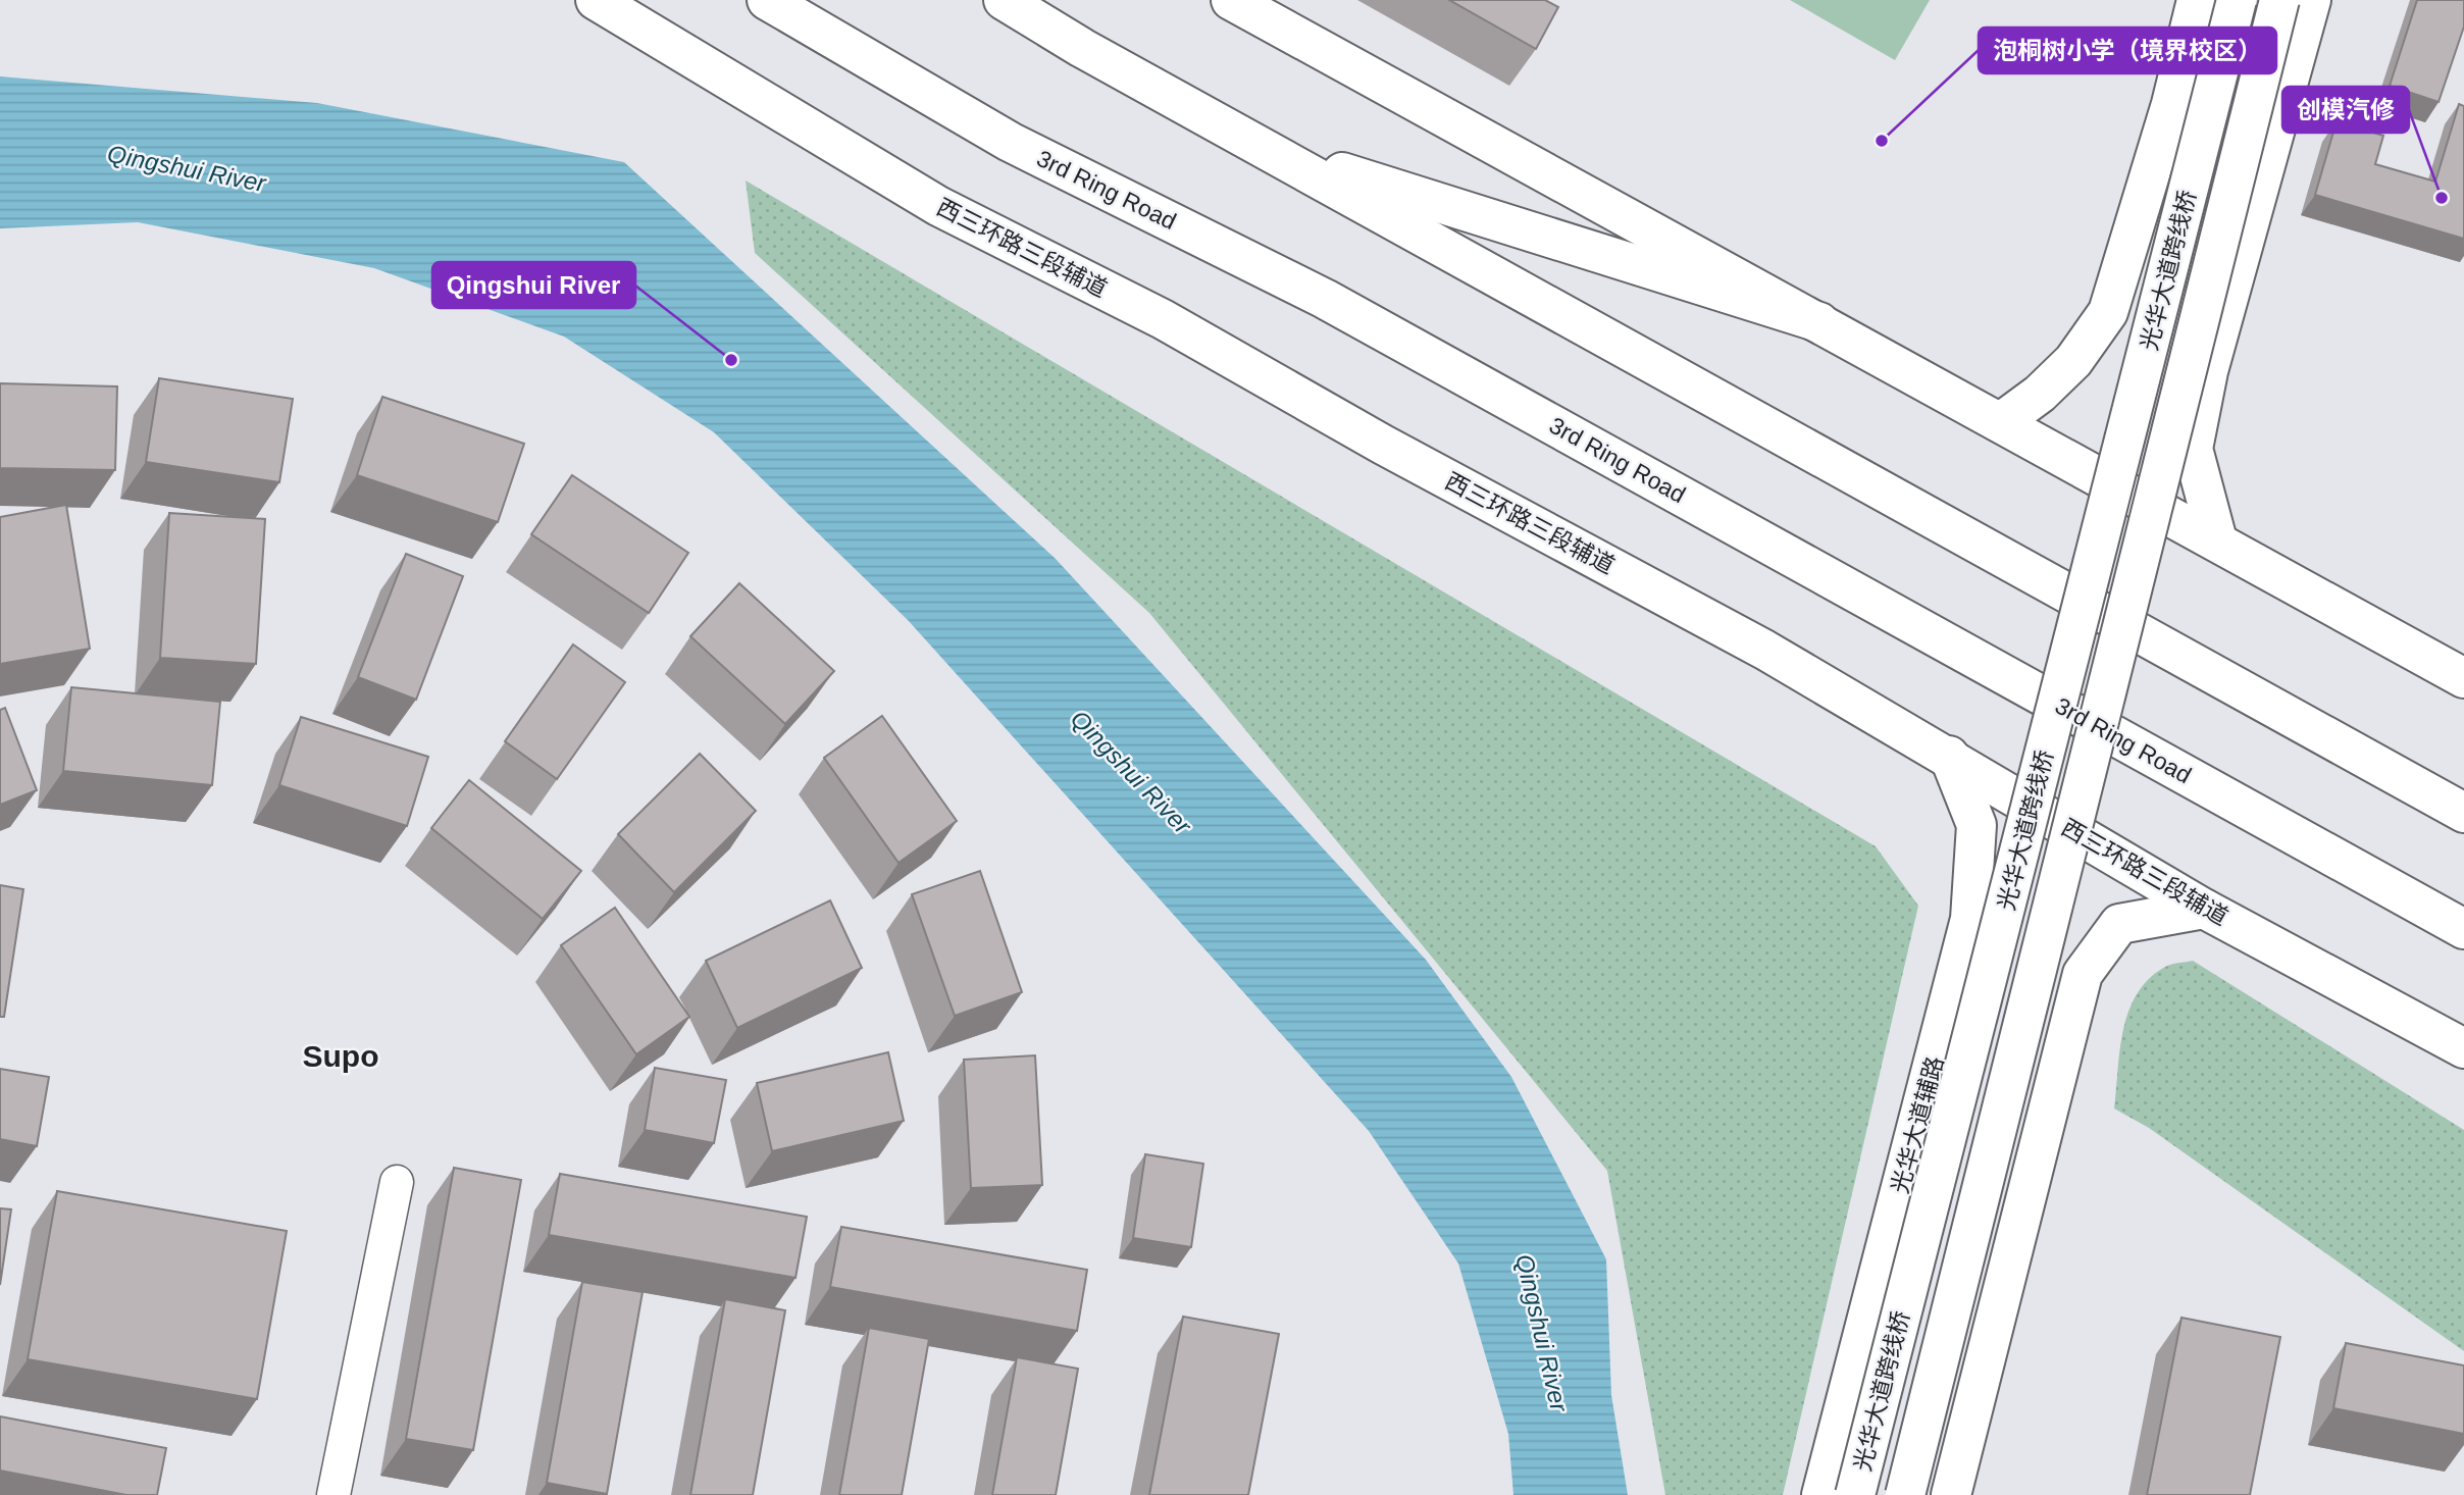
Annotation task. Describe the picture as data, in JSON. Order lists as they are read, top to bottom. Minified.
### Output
{"streets":{"main road":["3rd Ring Road","西三环路三段辅道","光华大道跨线桥","光华大道辅路"]},"crossings":[["西三环路三段辅道","光华大道辅路"]],"districts":["Supo"],"water":["Qingshui River"],"places":["泡桐树小学（境界校区）","创模汽修","Qingshui River"]}
